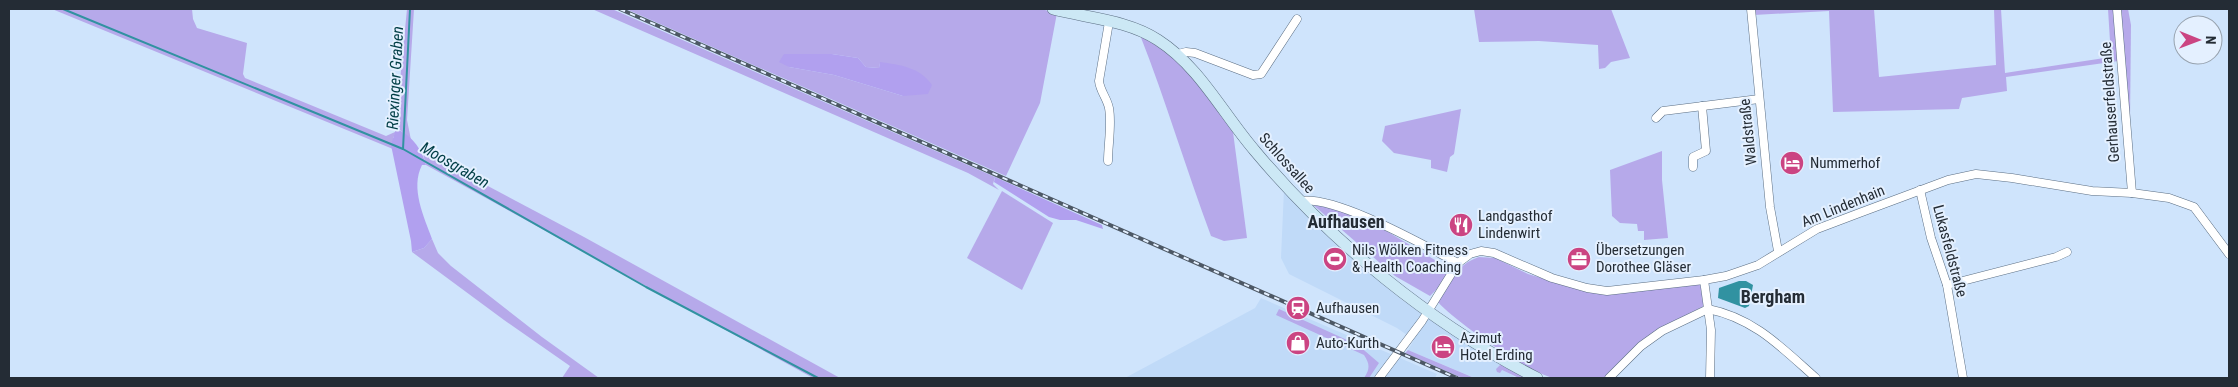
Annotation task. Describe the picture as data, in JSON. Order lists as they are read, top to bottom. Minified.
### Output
{"streets":{"main road":["Schlossallee"],"street":["Gerhauserfeldstraße","Waldstraße","Am Lindenhain","Lukasfeldstraße"]},"crossings":[["Gerhauserfeldstraße","Am Lindenhain"],["Waldstraße","Am Lindenhain"],["Am Lindenhain","Lukasfeldstraße"]],"districts":["Aufhausen","Bergham"],"water":["Riexinger Graben","Moosgraben"],"places":{"hotel":["Nummerhof","Azimut Hotel Erding"],"restaurant":["Landgasthof Lindenwirt"],"sports":["Nils Wölken Fitness & Health Coaching"],"office":["Übersetzungen Dorothee Gläser"],"station":["Aufhausen"],"shop":["Auto-Kurth"]},"north":"right"}
